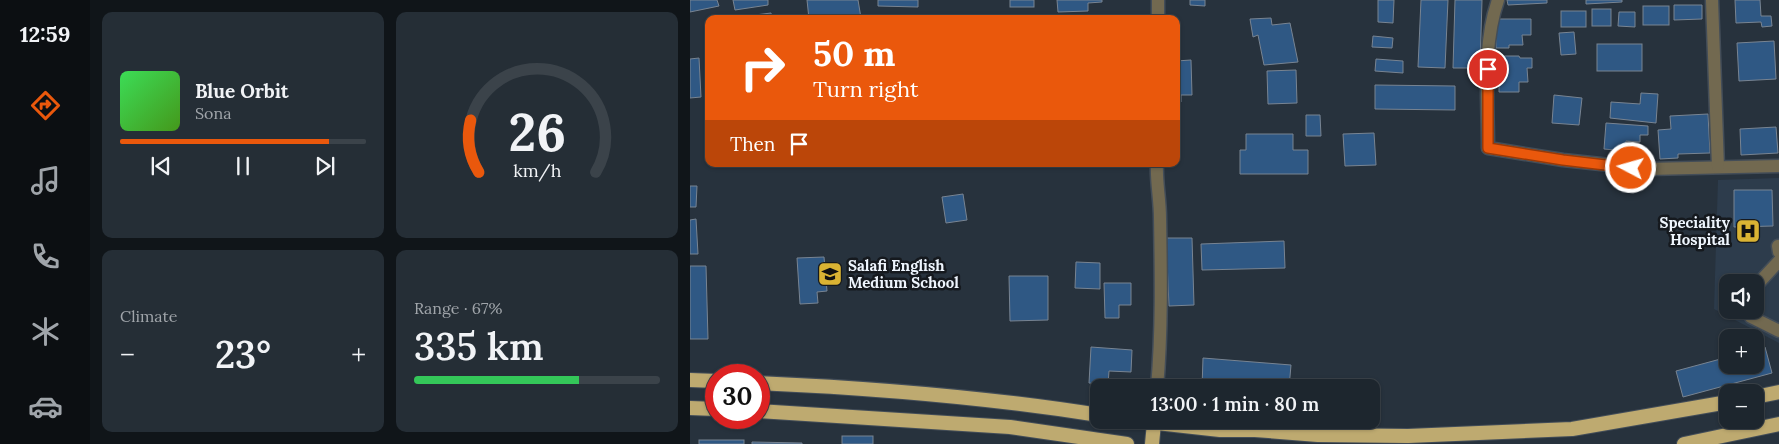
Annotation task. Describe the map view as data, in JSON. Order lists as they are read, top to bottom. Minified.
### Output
{"places":{"hospital":["Speciality Hospital"],"school or university":["Salafi English Medium School"]},"page":{"tabs":"12:59","turn":["50 m","Turn right"],"song":["Blue Orbit","Sona"],"then":"Then","tile":["Climate",["Range · 67%","335 km"]],"map_buttons":["+","−"],"heat":["−","23°","+"],"limit":"30","trip":"13:00 · 1 min · 80 m","gauge":["26","km/h"]}}
